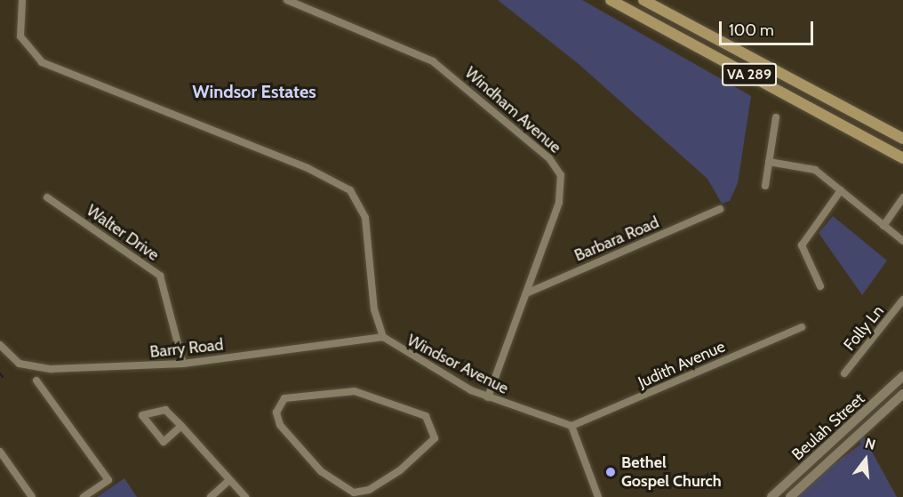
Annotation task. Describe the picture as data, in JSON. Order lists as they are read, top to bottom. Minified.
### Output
{"streets":{"main road":["VA 289","Beulah Street"],"street":["Windham Avenue","Walter Drive","Barbara Road","Folly Ln","Barry Road","Windsor Avenue","Judith Avenue"]},"crossings":[["Windham Avenue","Barbara Road"],["Windham Avenue","Windsor Avenue"],["Walter Drive","Barry Road"],["Barry Road","Windsor Avenue"],["Windsor Avenue","Judith Avenue"]],"districts":["Windsor Estates"],"places":["Bethel Gospel Church"],"scale_bar":"100 m","north":"top"}
